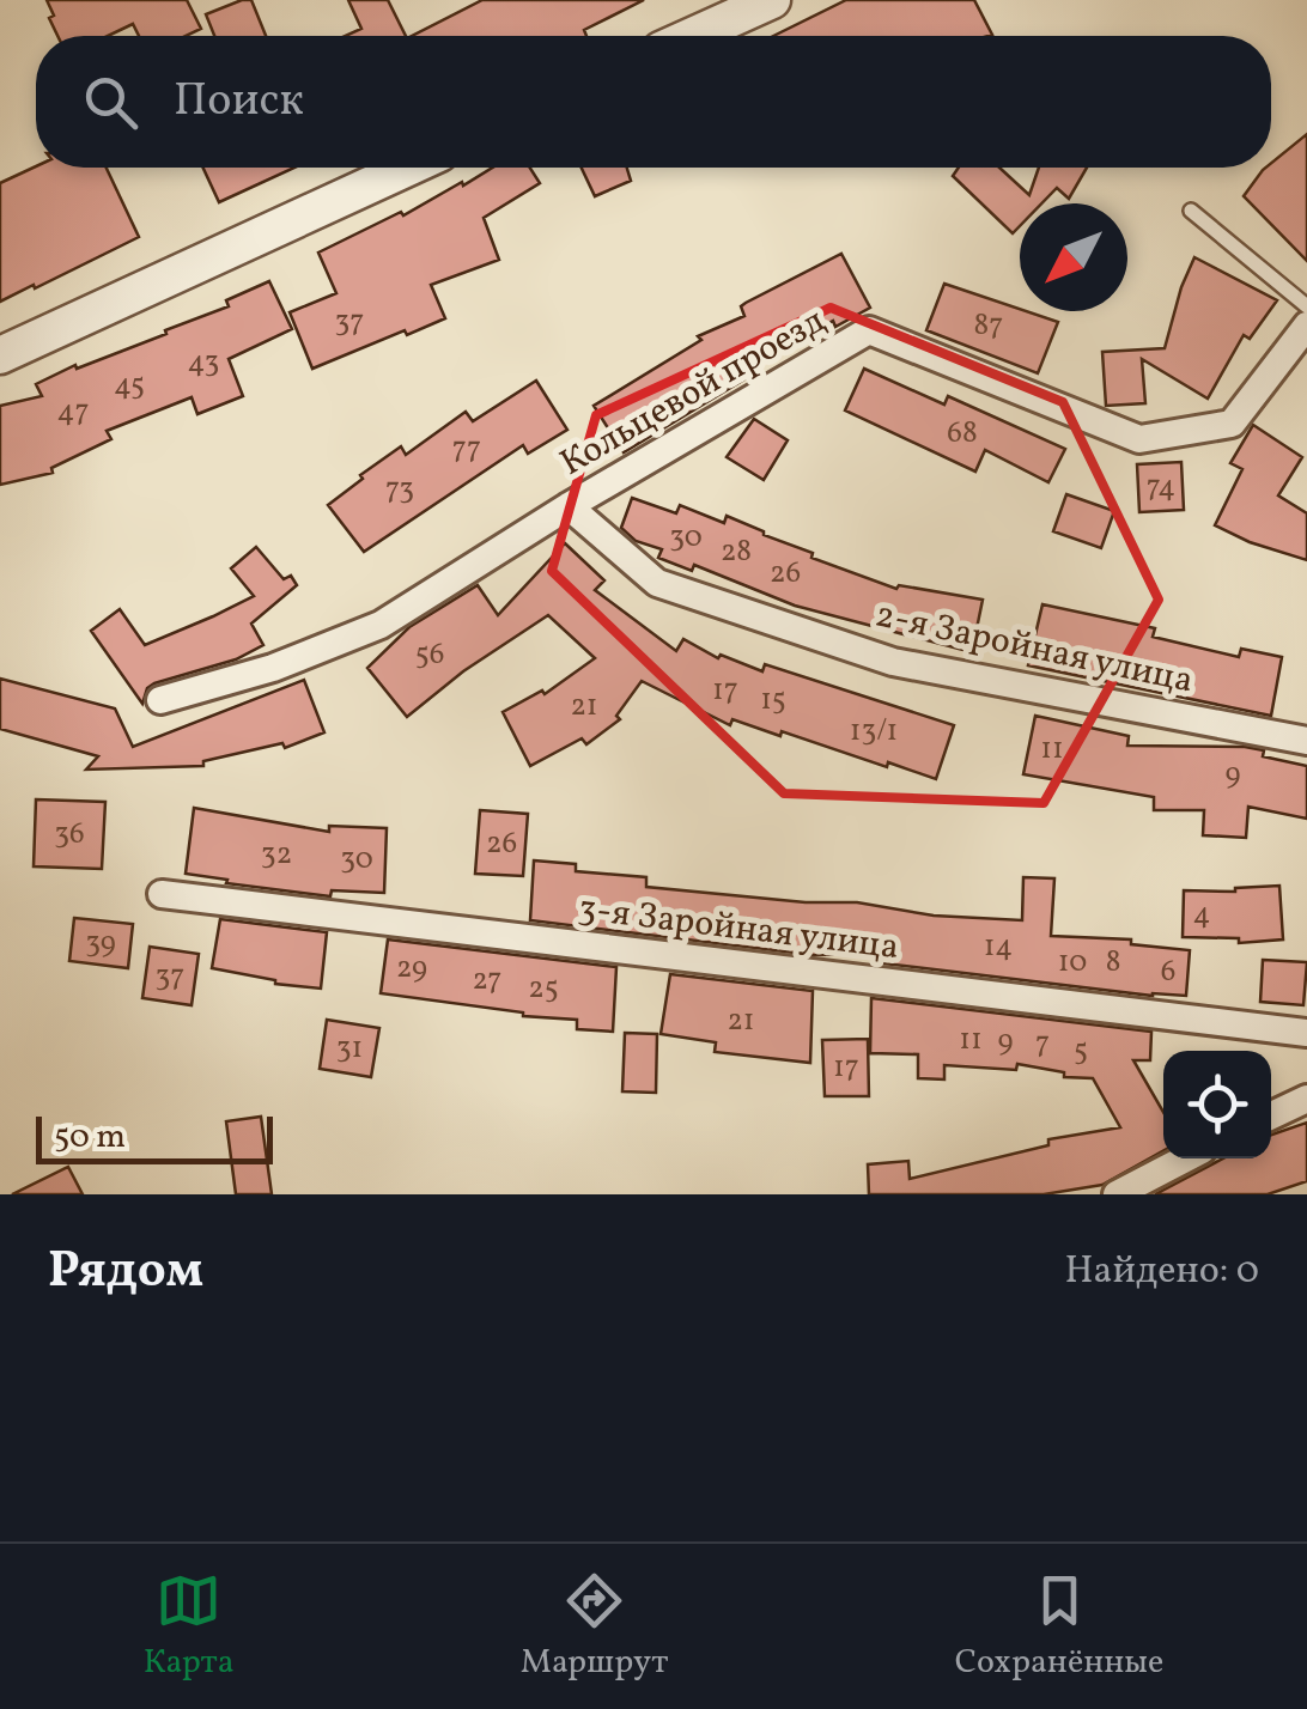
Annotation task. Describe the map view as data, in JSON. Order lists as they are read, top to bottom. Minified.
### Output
{"streets":{"street":["Кольцевой проезд","2-я Заройная улица","3-я Заройная улица"]},"crossings":[["Кольцевой проезд","2-я Заройная улица"]],"house_numbers":["37","87","43","45","47","68","77","74","73","30","28","26","56","17","15","21","13/1","11","9","36","26","32","30","4","39","14","10","8","29","6","37","27","25","21","11","9","7","31","5","17"],"scale_bar":"50 m","north":"bottom left","page":{"search":"Поиск","scale":"50 m","heading":["Рядом","Найдено: 0"],"nav":["Карта","Маршрут","Сохранённые"]}}
